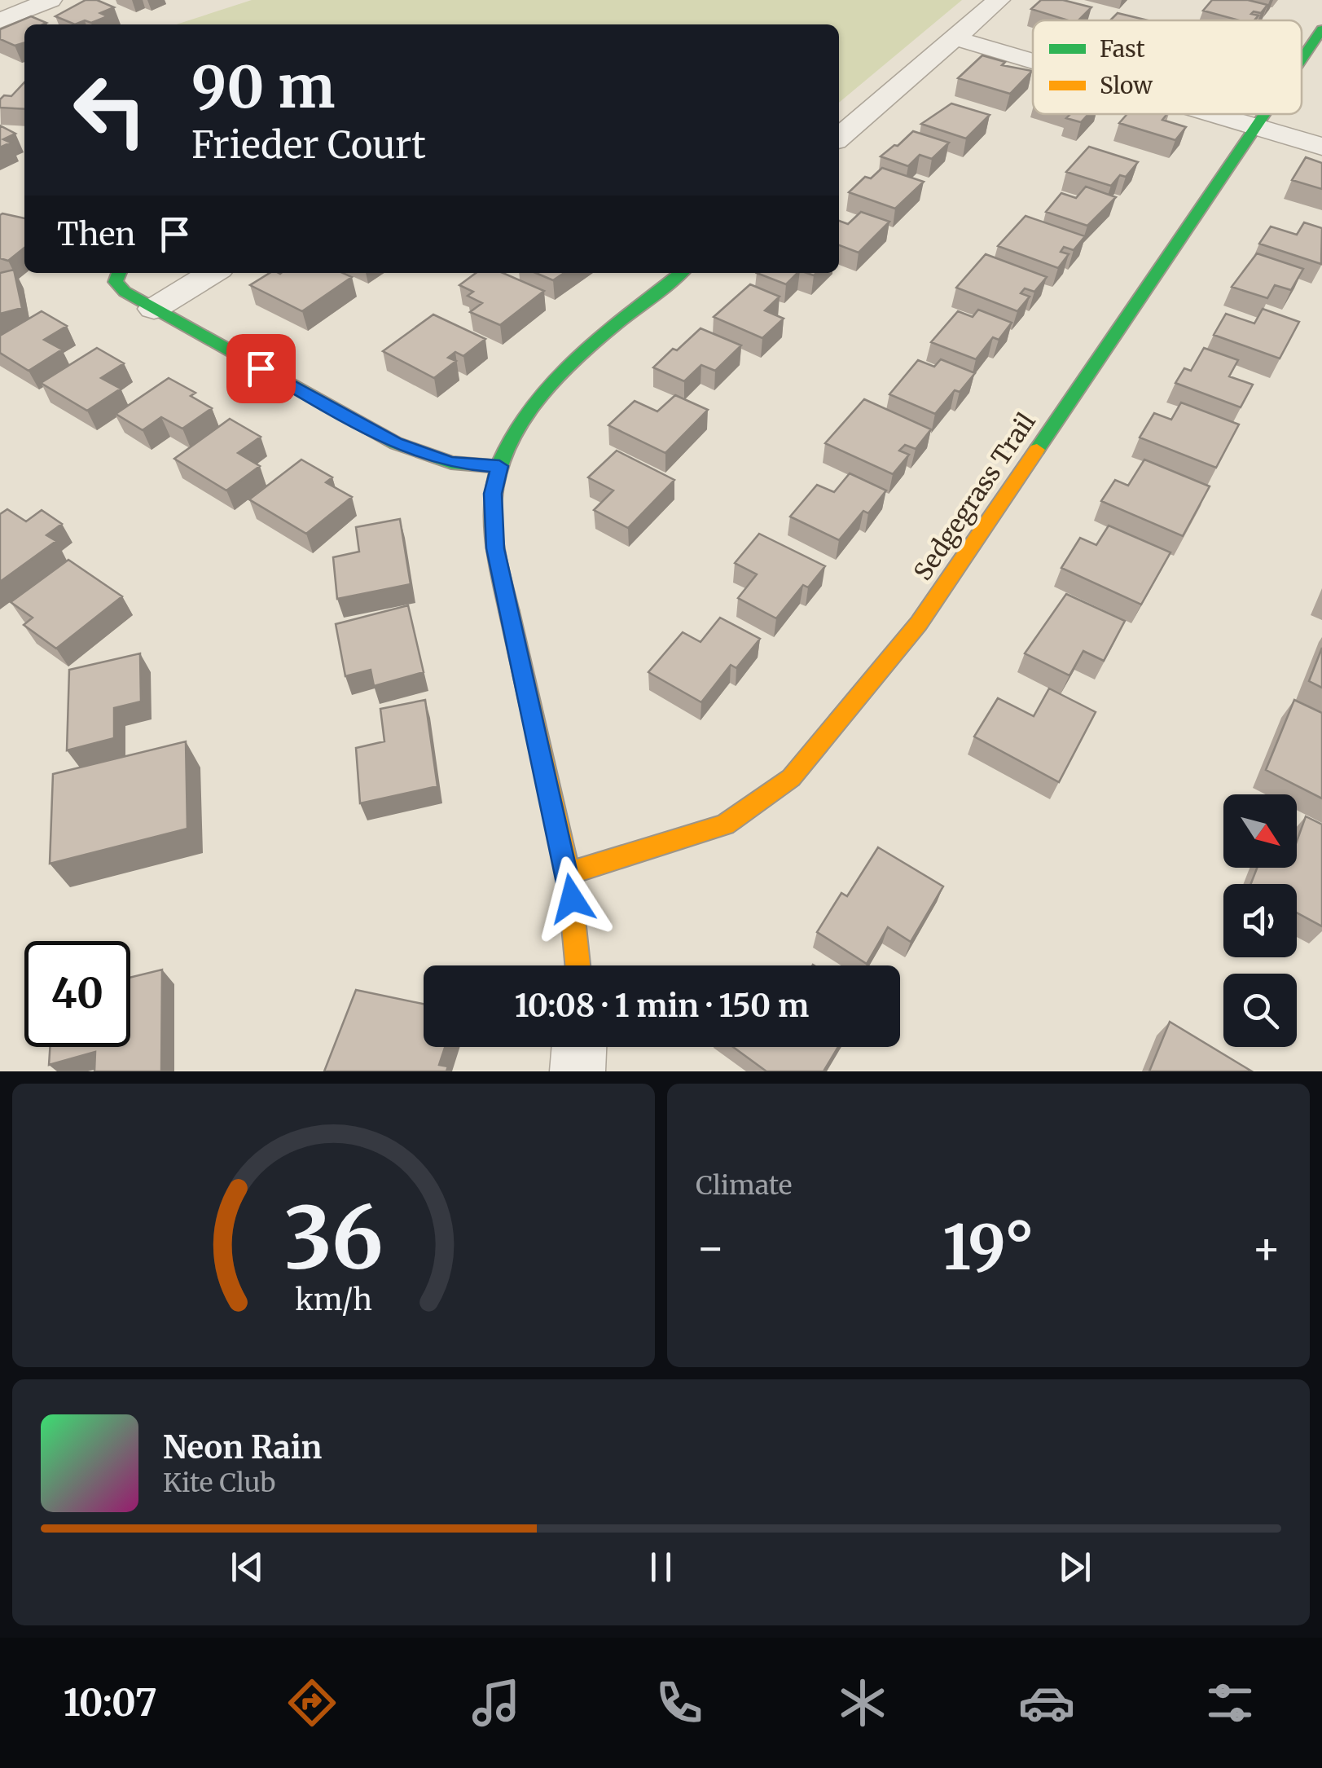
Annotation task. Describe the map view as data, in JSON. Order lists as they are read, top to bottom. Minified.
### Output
{"streets":{"street":["Sedgegrass Trail"]},"legend":["Fast","Slow"],"north":"bottom right","page":{"turn":["90 m","Frieder Court"],"then":"Then","limit":"40","trip":"10:08 · 1 min · 150 m","tile":"Climate","heat":["−","19°","+"],"song":["Neon Rain","Kite Club"],"tabs":"10:07","gauge":["36","km/h"]}}
